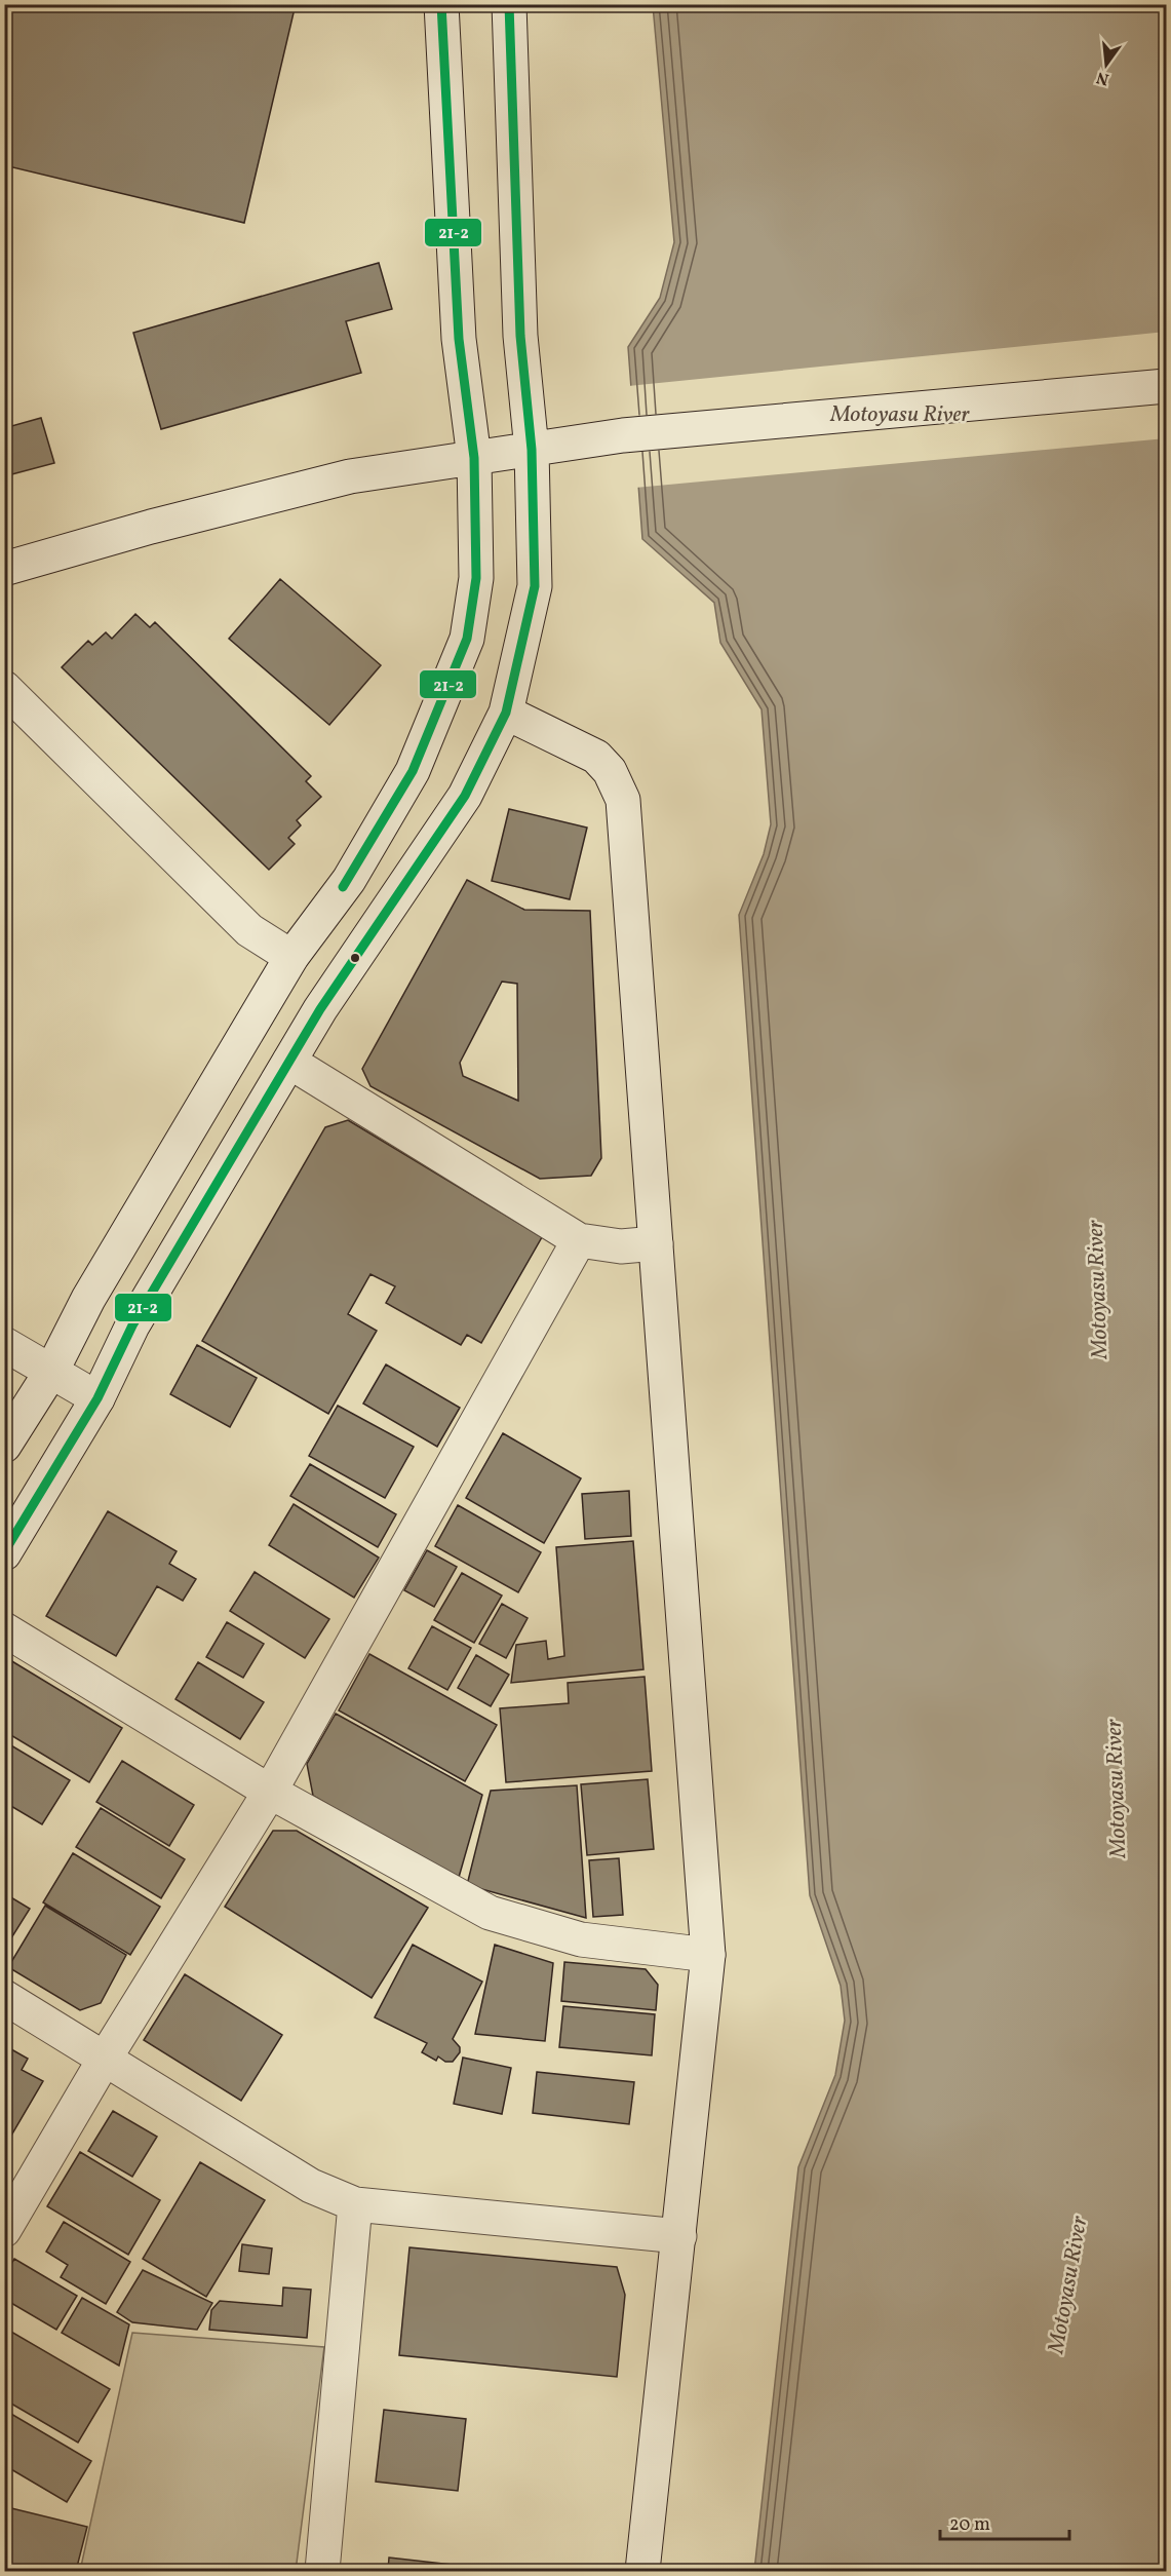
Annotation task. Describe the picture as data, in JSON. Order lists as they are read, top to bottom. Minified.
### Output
{"water":["Motoyasu River"],"lines":["transit line 21-2"],"scale_bar":"20 m","north":"bottom"}
